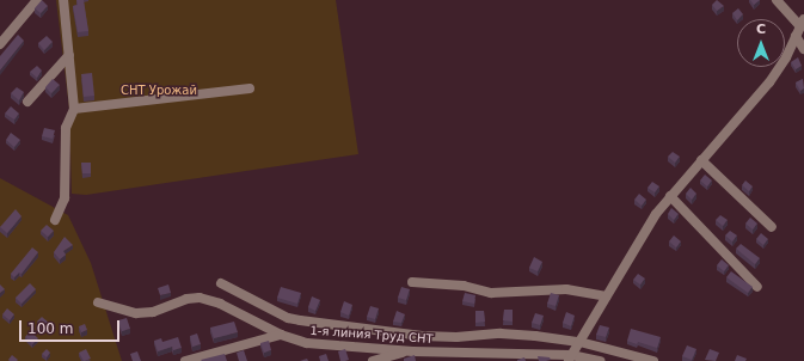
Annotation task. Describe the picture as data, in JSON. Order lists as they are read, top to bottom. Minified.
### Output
{"streets":{"street":["1-я линия Труд СНТ"]},"parks":["СНТ Урожай"],"scale_bar":"100 m","north":"top"}
